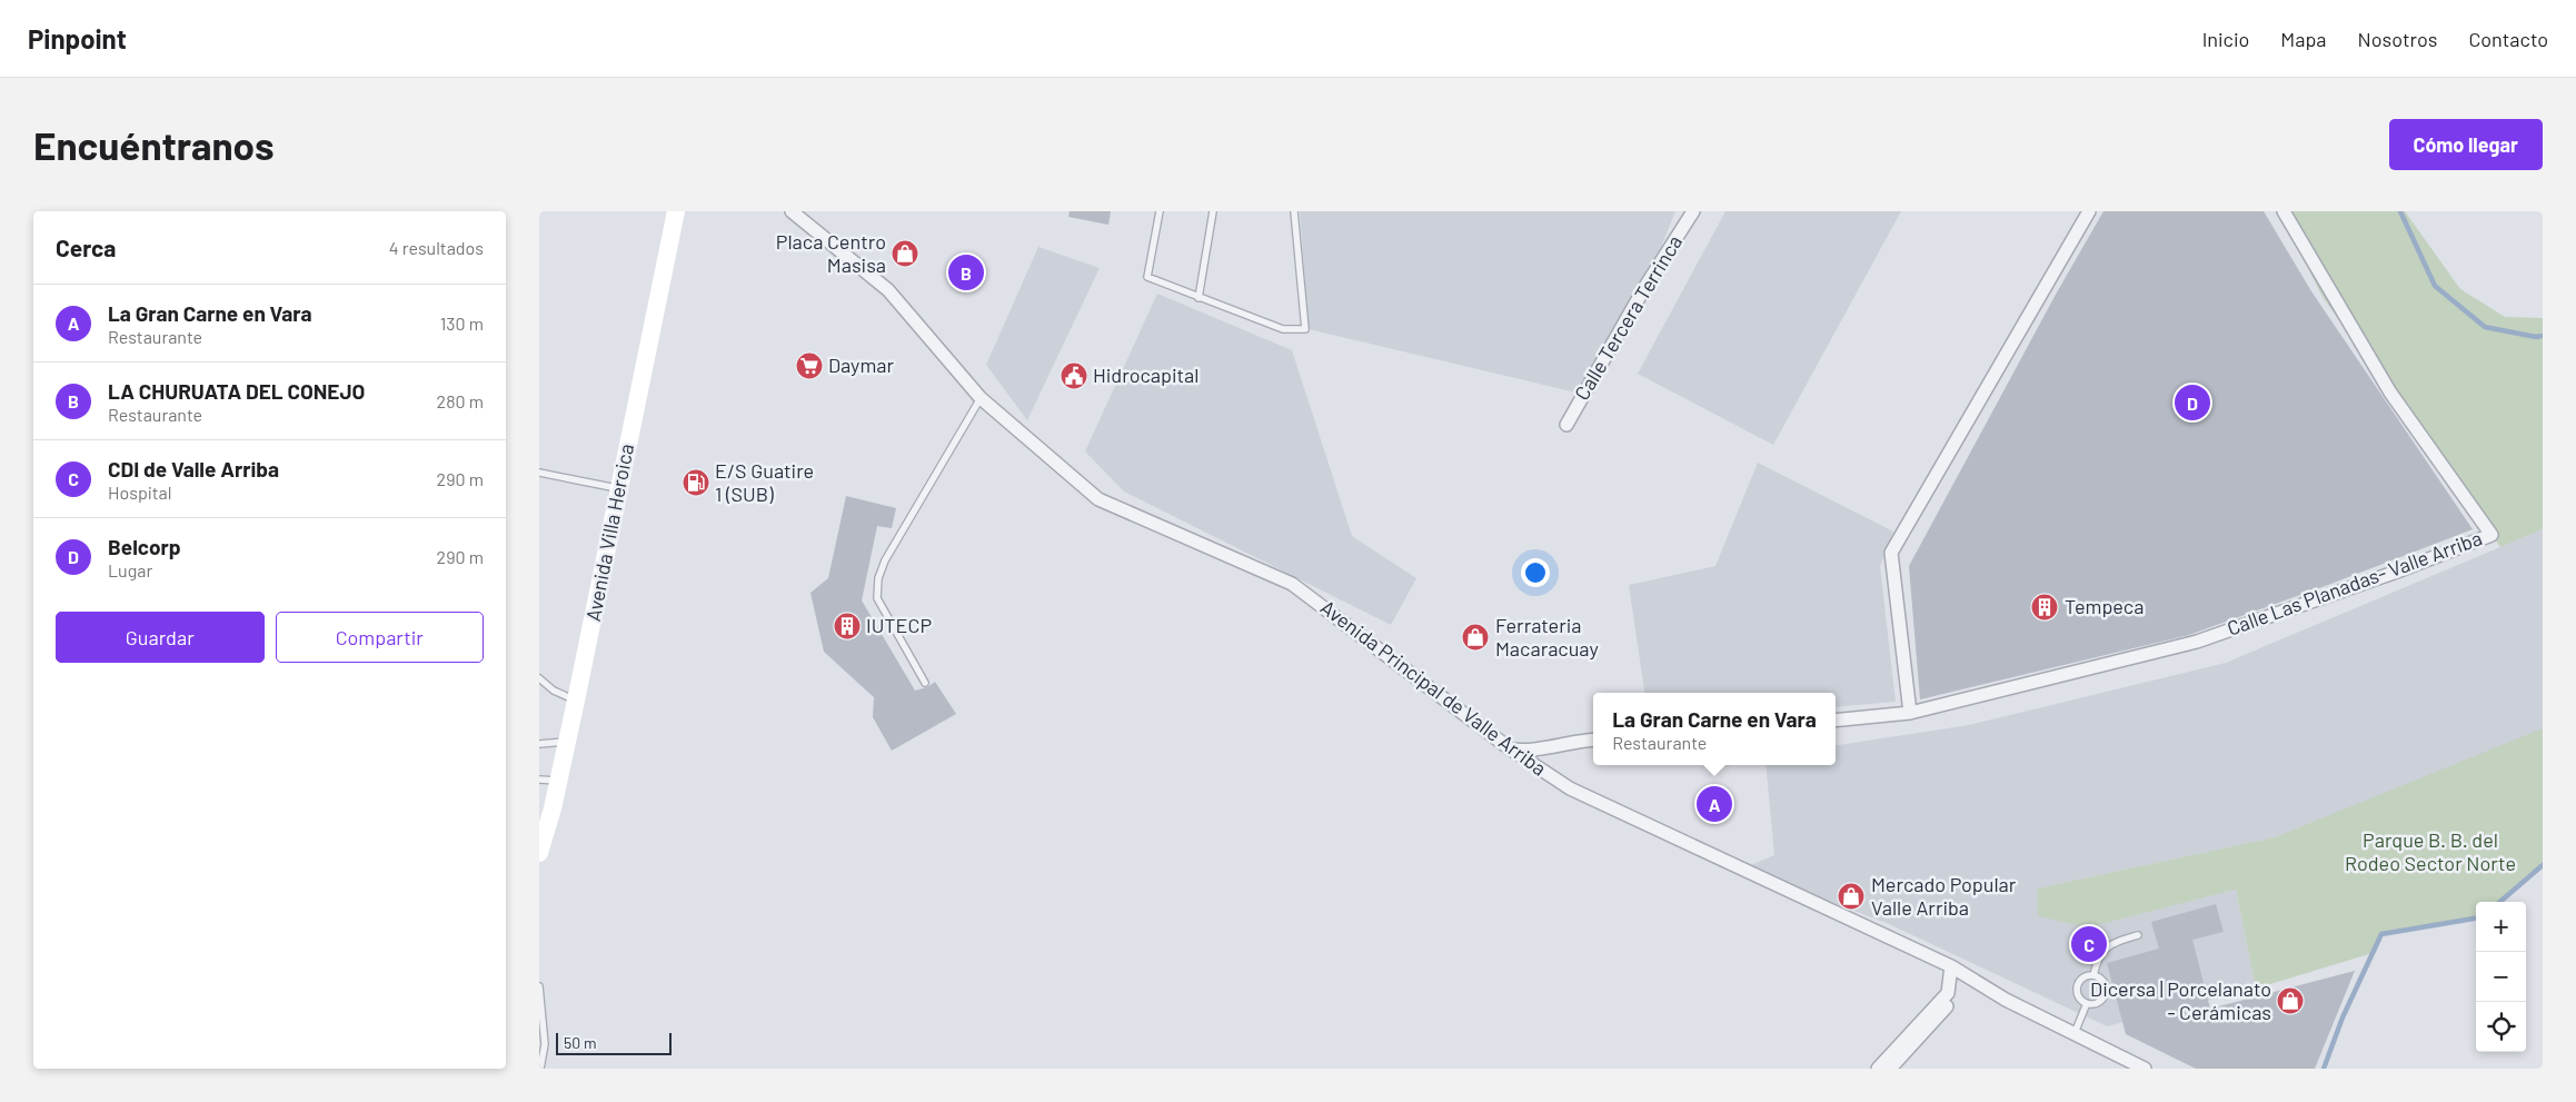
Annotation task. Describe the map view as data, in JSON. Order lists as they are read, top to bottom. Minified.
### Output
{"streets":{"main road":["Avenida Villa Heroica"],"street":["Calle Tercera Terrinca","Calle Las Planadas- Valle Arriba","Avenida Principal de Valle Arriba"]},"parks":["Parque B. B. del Rodeo Sector Norte"],"places":{"shop":["Placa Centro Masisa","Ferrateria Macaracuay","Mercado Popular Valle Arriba","Dicersa | Porcelanato - Cerámicas"],"supermarket":["Daymar"],"public building":["Hidrocapital"],"fuel station":["E/S Guatire 1 (SUB)"],"building":["Tempeca","IUTECP"]},"scale_bar":"50 m","page":{"header":"Pinpoint","nav":["Inicio","Mapa","Nosotros","Contacto"],"buttons":["Cómo llegar",["Guardar","Compartir"]],"title":"Encuéntranos","heading":["Cerca","4 resultados"],"pins":["B","D","A","C"],"list":[{"mark":"A","name":"La Gran Carne en Vara","note":"Restaurante","value":"130 m"},{"mark":"B","name":"LA CHURUATA DEL CONEJO","note":"Restaurante","value":"280 m"},{"mark":"C","name":"CDI de Valle Arriba","note":"Hospital","value":"290 m"},{"mark":"D","name":"Belcorp","note":"Lugar","value":"290 m"}],"popup":["La Gran Carne en Vara","Restaurante"],"map_buttons":["+","−"],"scale":"50 m"}}
